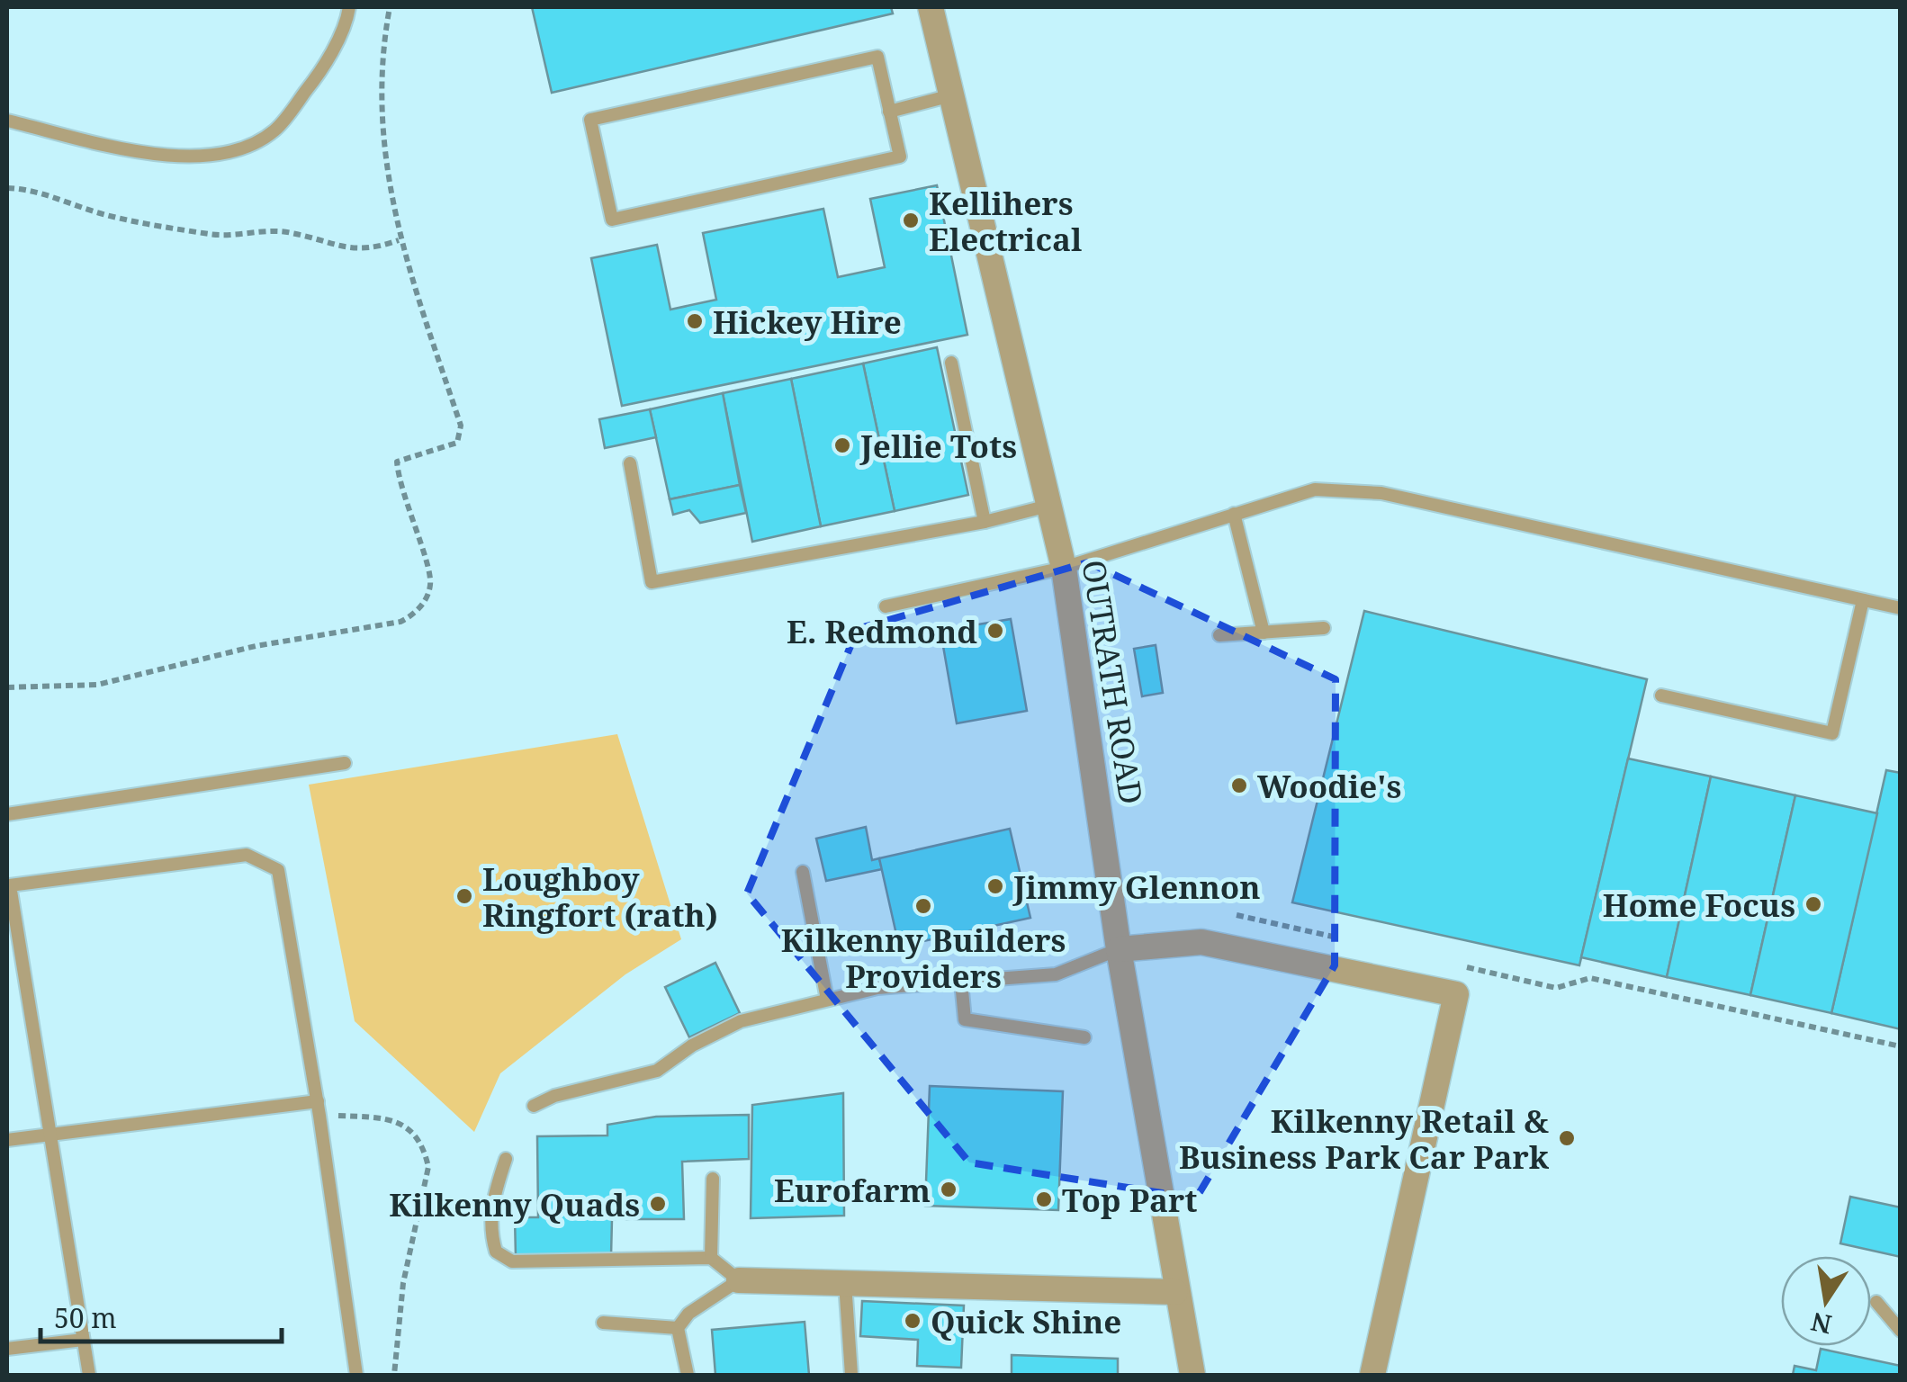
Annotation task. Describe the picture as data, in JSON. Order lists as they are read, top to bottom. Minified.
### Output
{"streets":{"street":["OUTRATH ROAD"]},"places":["Kellihers Electrical","Hickey Hire","Jellie Tots","E. Redmond","Woodie's","Jimmy Glennon","Loughboy Ringfort (rath)","Home Focus","Kilkenny Builders Providers","Kilkenny Retail & Business Park Car Park","Eurofarm","Top Part","Kilkenny Quads","Quick Shine"],"scale_bar":"50 m","north":"bottom"}
